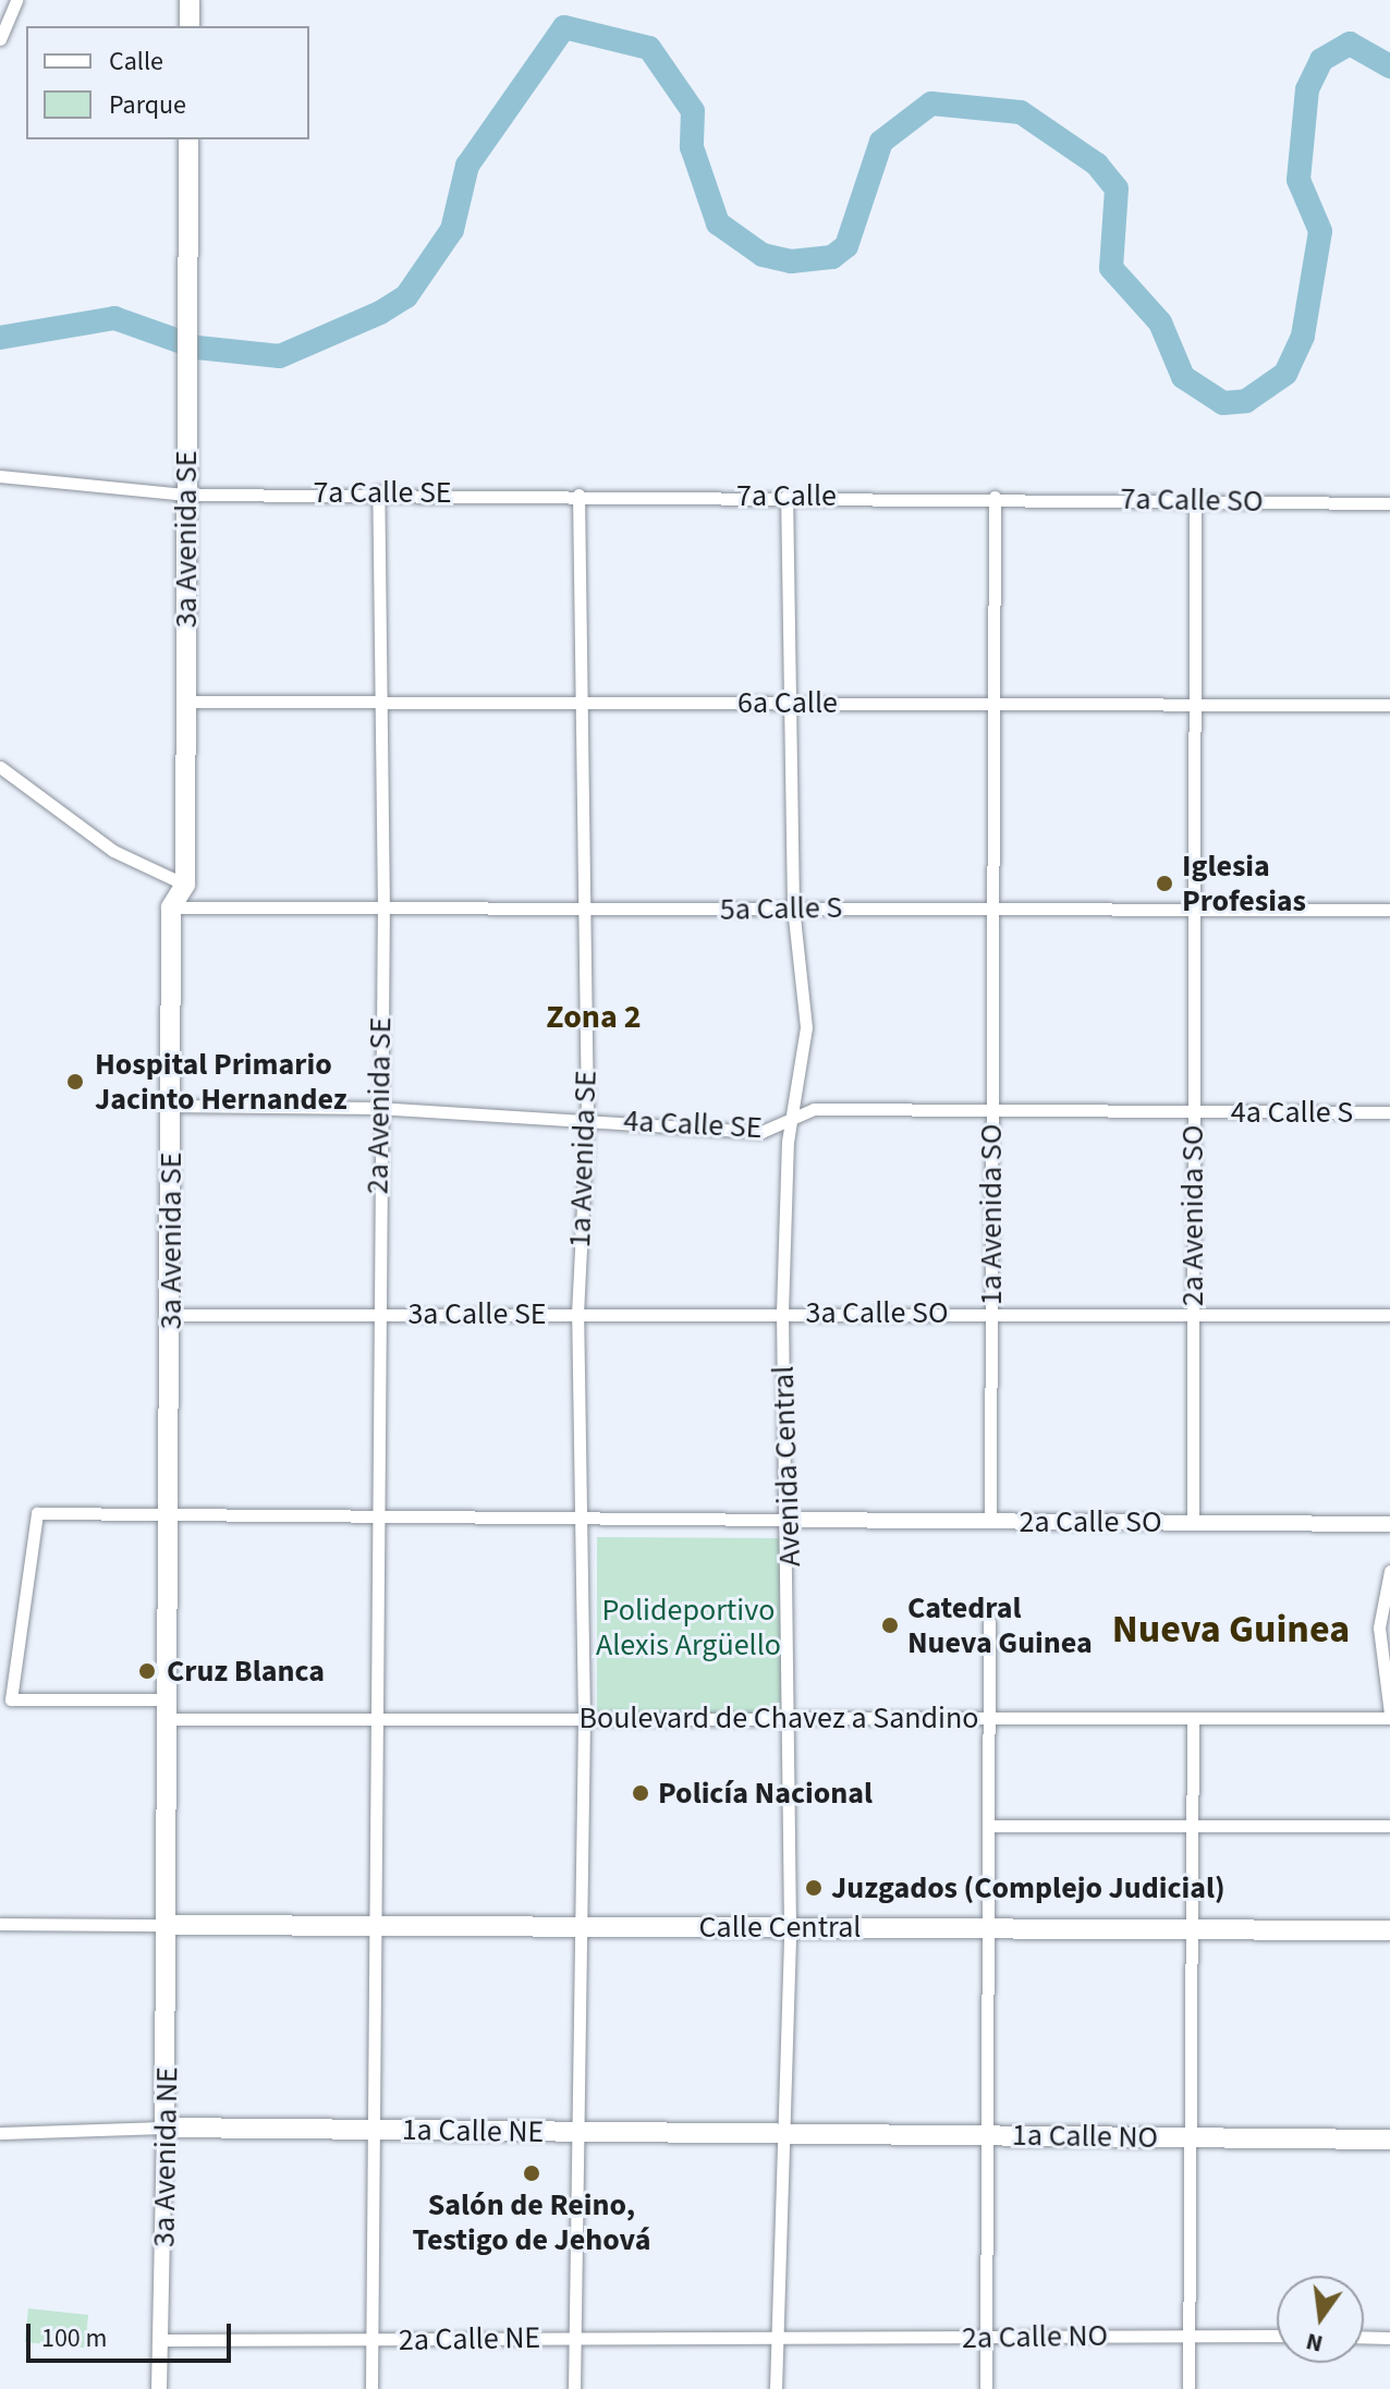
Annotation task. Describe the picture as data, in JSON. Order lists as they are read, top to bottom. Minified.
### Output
{"streets":{"highway":["3a Avenida SE","Calle Central","1a Calle NE","1a Calle NO","3a Avenida NE"],"street":["7a Calle SE","7a Calle","7a Calle SO","6a Calle","5a Calle S","2a Avenida SE","4a Calle S","4a Calle SE","1a Avenida SE","1a Avenida SO","2a Avenida SO","3a Calle SO","3a Calle SE","Avenida Central","2a Calle SO","Boulevard de Chavez a Sandino","2a Calle NO","2a Calle NE"]},"crossings":[["7a Calle SE","7a Calle"],["7a Calle SE","3a Avenida SE"],["7a Calle SE","2a Avenida SE"],["7a Calle SE","1a Avenida SE"],["7a Calle","7a Calle SO"],["7a Calle","1a Avenida SE"],["7a Calle","1a Avenida SO"],["7a Calle","Avenida Central"],["7a Calle SO","1a Avenida SO"],["7a Calle SO","2a Avenida SO"],["3a Avenida SE","6a Calle"],["3a Avenida SE","5a Calle S"],["3a Avenida SE","4a Calle SE"],["3a Avenida SE","3a Calle SE"],["3a Avenida SE","Boulevard de Chavez a Sandino"],["3a Avenida SE","Calle Central"],["3a Avenida SE","3a Avenida NE"],["6a Calle","2a Avenida SE"],["6a Calle","1a Avenida SE"],["6a Calle","1a Avenida SO"],["6a Calle","2a Avenida SO"],["6a Calle","Avenida Central"],["5a Calle S","2a Avenida SE"],["5a Calle S","1a Avenida SE"],["5a Calle S","1a Avenida SO"],["5a Calle S","2a Avenida SO"],["5a Calle S","Avenida Central"],["2a Avenida SE","4a Calle SE"],["2a Avenida SE","3a Calle SE"],["2a Avenida SE","Boulevard de Chavez a Sandino"],["2a Avenida SE","Calle Central"],["2a Avenida SE","1a Calle NE"],["2a Avenida SE","2a Calle NE"],["4a Calle S","4a Calle SE"],["4a Calle S","1a Avenida SO"],["4a Calle S","2a Avenida SO"],["4a Calle SE","1a Avenida SE"],["4a Calle SE","1a Avenida SO"],["4a Calle SE","Avenida Central"],["1a Avenida SE","3a Calle SE"],["1a Avenida SE","Boulevard de Chavez a Sandino"],["1a Avenida SE","Calle Central"],["1a Avenida SE","1a Calle NE"],["1a Avenida SE","2a Calle NE"],["1a Avenida SO","3a Calle SO"],["1a Avenida SO","2a Calle SO"],["2a Avenida SO","3a Calle SO"],["2a Avenida SO","2a Calle SO"],["3a Calle SO","3a Calle SE"],["3a Calle SO","Avenida Central"],["3a Calle SE","Avenida Central"],["Avenida Central","2a Calle SO"],["Avenida Central","Boulevard de Chavez a Sandino"],["Avenida Central","Calle Central"],["Avenida Central","1a Calle NE"],["Avenida Central","1a Calle NO"],["Avenida Central","2a Calle NO"],["Avenida Central","2a Calle NE"],["Calle Central","3a Avenida NE"],["1a Calle NE","1a Calle NO"],["1a Calle NE","3a Avenida NE"],["3a Avenida NE","2a Calle NE"],["2a Calle NO","2a Calle NE"]],"districts":["Zona 2","Nueva Guinea"],"parks":["Polideportivo Alexis Argüello"],"places":["Iglesia Profesias","Hospital Primario Jacinto Hernandez","Catedral Nueva Guinea","Cruz Blanca","Policía Nacional","Juzgados (Complejo Judicial)","Salón de Reino, Testigo de Jehová"],"legend":["Calle","Parque"],"scale_bar":"100 m","north":"bottom"}
